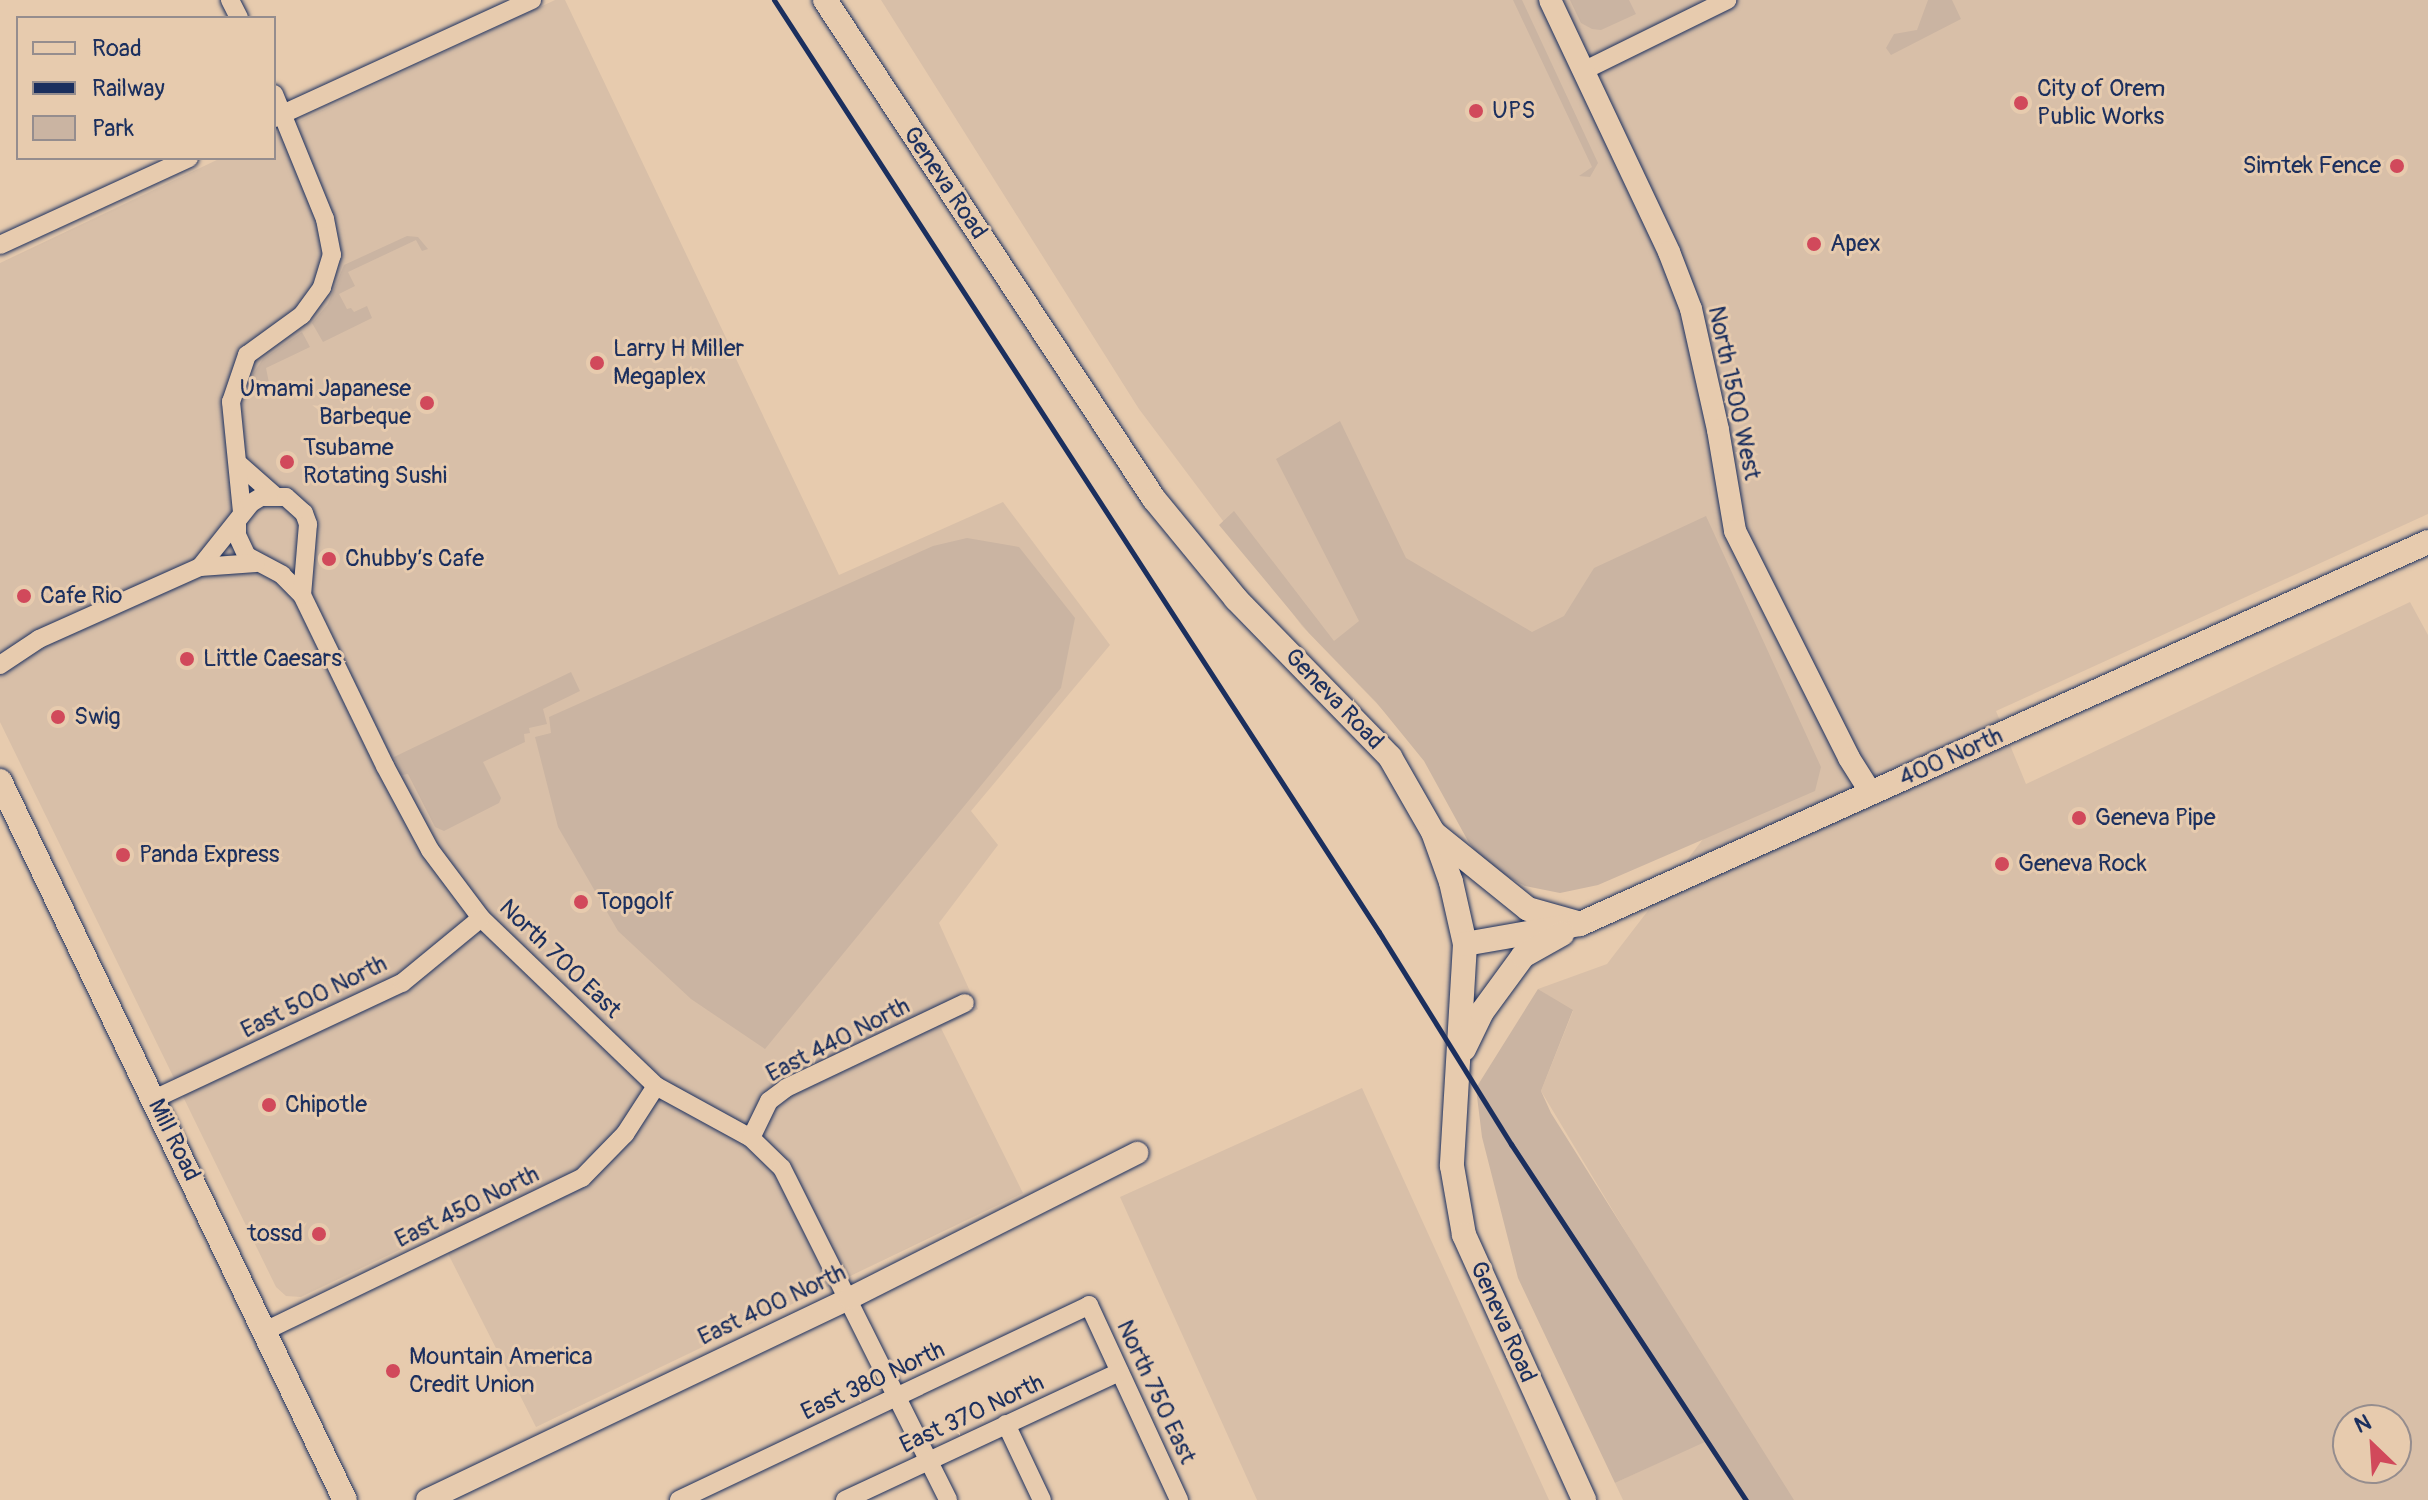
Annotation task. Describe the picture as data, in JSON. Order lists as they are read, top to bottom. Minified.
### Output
{"streets":{"main road":["Geneva Road","400 North","Mill Road"],"street":["North 1500 West","North 700 East","East 500 North","East 440 North","East 450 North","East 400 North","East 380 North","North 750 East","East 370 North"]},"crossings":[["Geneva Road","400 North"],["North 1500 West","400 North"],["North 700 East","East 500 North"],["North 700 East","East 440 North"],["North 700 East","East 450 North"],["North 700 East","East 400 North"],["North 700 East","East 380 North"],["North 700 East","East 370 North"],["East 500 North","Mill Road"],["Mill Road","East 450 North"],["East 380 North","North 750 East"],["North 750 East","East 370 North"]],"places":["City of Orem Public Works","UPS","Simtek Fence","Apex","Larry H Miller Megaplex","Umami Japanese Barbeque","Tsubame Rotating Sushi","Chubby’s Cafe","Cafe Rio","Little Caesars","Swig","Geneva Pipe","Panda Express","Geneva Rock","Topgolf","Chipotle","tossd","Mountain America Credit Union"],"legend":["Road","Railway","Park"],"north":"top left"}
